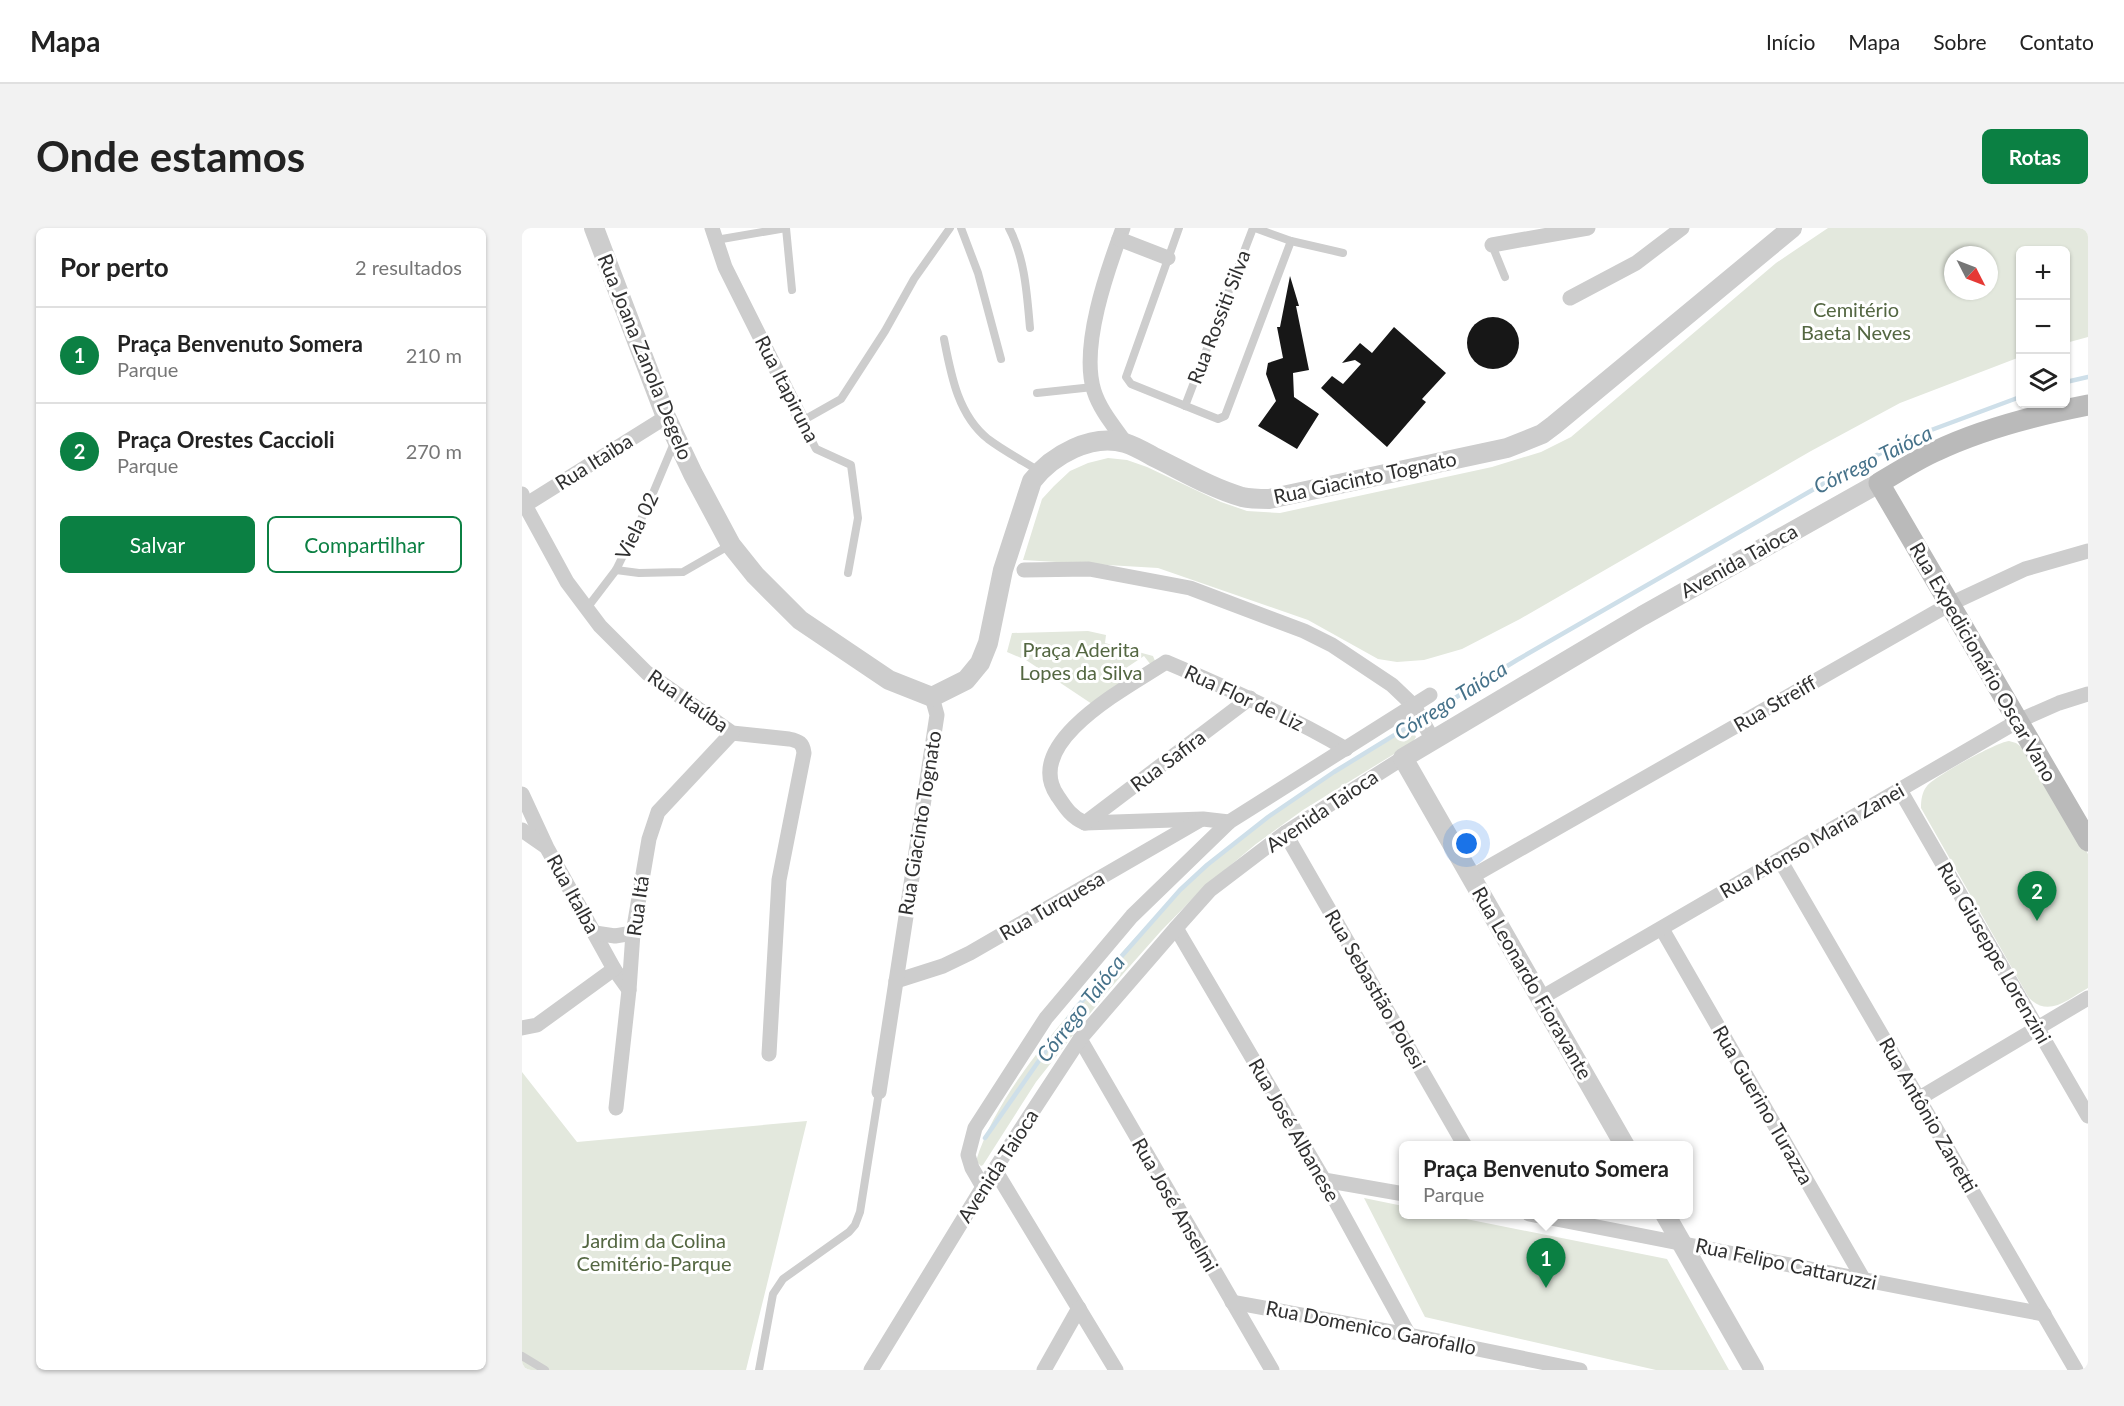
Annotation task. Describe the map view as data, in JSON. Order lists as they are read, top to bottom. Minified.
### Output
{"streets":{"main road":["Avenida Taioca","Rua Expedicionário Oscar Vano"],"street":["Rua Joana Zanola Degelo","Rua Itapiruna","Rua Itaiba","Rua Giacinto Tognato","Rua Flor de Liz","Rua Itaúba","Rua Streiff","Rua Safira","Rua Afonso Maria Zanei","Rua Italba","Rua Itá","Rua Turquesa","Rua Giuseppe Lorenzini","Rua Leonardo Fioravante","Rua Sebastião Polesi","Rua Guerino Turazza","Rua Antônio Zanetti","Rua José Albanese","Rua José Anselmi","Rua Felipo Cattaruzzi","Rua Domenico Garofallo"],"lane":["Rua Rossiti Silva","Viela 02"]},"crossings":[["Rua Joana Zanola Degelo","Rua Itaiba"],["Rua Joana Zanola Degelo","Rua Giacinto Tognato"],["Rua Joana Zanola Degelo","Viela 02"],["Rua Itaiba","Rua Itaúba"],["Rua Giacinto Tognato","Rua Turquesa"],["Viela 02","Rua Itaúba"],["Avenida Taioca","Rua Expedicionário Oscar Vano"],["Avenida Taioca","Rua Leonardo Fioravante"],["Avenida Taioca","Rua Sebastião Polesi"],["Avenida Taioca","Rua José Albanese"],["Avenida Taioca","Rua José Anselmi"],["Rua Expedicionário Oscar Vano","Rua Streiff"],["Rua Expedicionário Oscar Vano","Rua Afonso Maria Zanei"],["Rua Flor de Liz","Rua Safira"],["Rua Itaúba","Rua Itá"],["Rua Streiff","Rua Leonardo Fioravante"],["Rua Afonso Maria Zanei","Rua Giuseppe Lorenzini"],["Rua Afonso Maria Zanei","Rua Leonardo Fioravante"],["Rua Afonso Maria Zanei","Rua Guerino Turazza"],["Rua Afonso Maria Zanei","Rua Antônio Zanetti"],["Rua Italba","Rua Itá"],["Rua Guerino Turazza","Rua Felipo Cattaruzzi"],["Rua Antônio Zanetti","Rua Felipo Cattaruzzi"],["Rua José Albanese","Rua Domenico Garofallo"],["Rua José Anselmi","Rua Domenico Garofallo"]],"water":["Córrego Taióca"],"parks":["Cemitério Baeta Neves","Praça Aderita Lopes da Silva","Jardim da Colina Cemitério-Parque"],"north":"bottom right","page":{"header":"Mapa","nav":["Início","Mapa","Sobre","Contato"],"buttons":["Rotas",["Salvar","Compartilhar"]],"title":"Onde estamos","heading":["Por perto","2 resultados"],"map_buttons":["+","−"],"list":[{"mark":"1","name":"Praça Benvenuto Somera","note":"Parque","value":"210 m"},{"mark":"2","name":"Praça Orestes Caccioli","note":"Parque","value":"270 m"}],"pins":["2","1"],"popup":["Praça Benvenuto Somera","Parque"]}}
